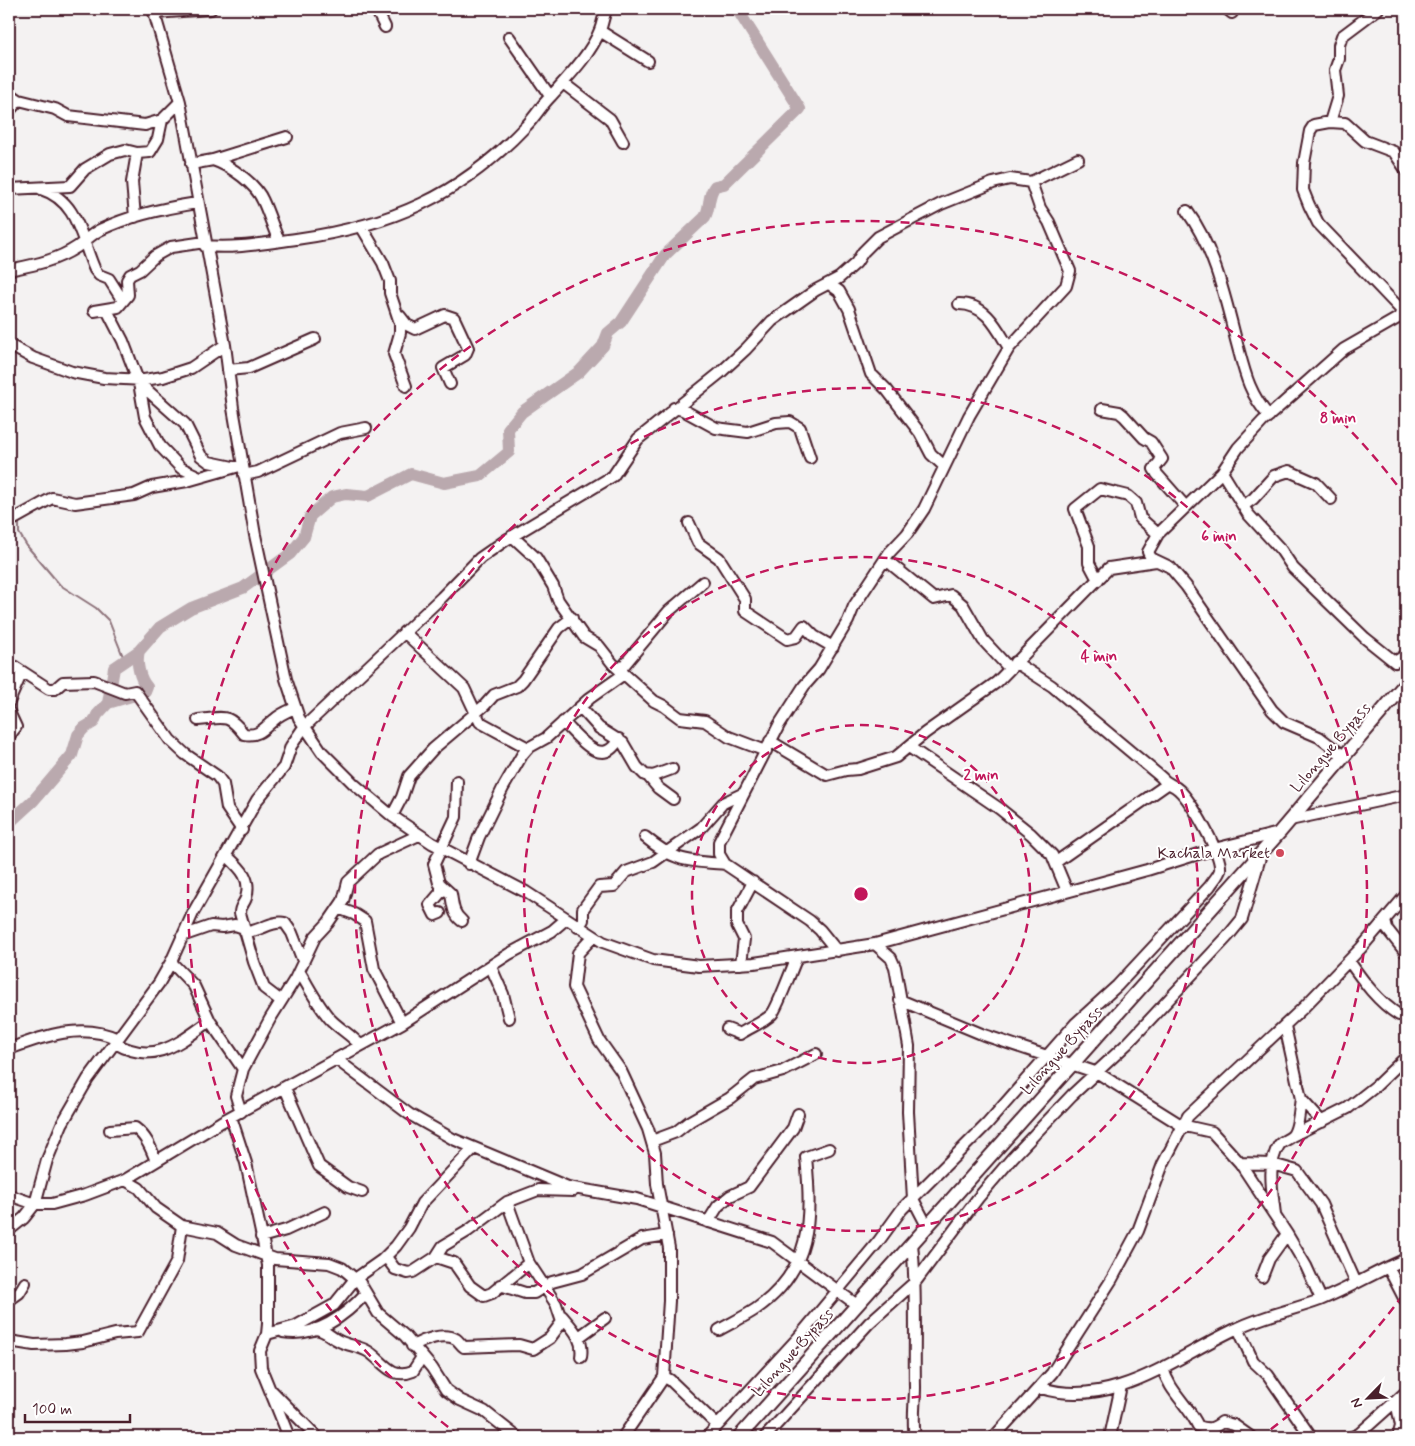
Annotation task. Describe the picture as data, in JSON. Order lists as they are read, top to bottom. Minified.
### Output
{"streets":{"main road":["Lilongwe Bypass"]},"places":["Kachala Market"],"scale_bar":"100 m","north":"bottom left","rings":["8 min","6 min","4 min","2 min"]}
